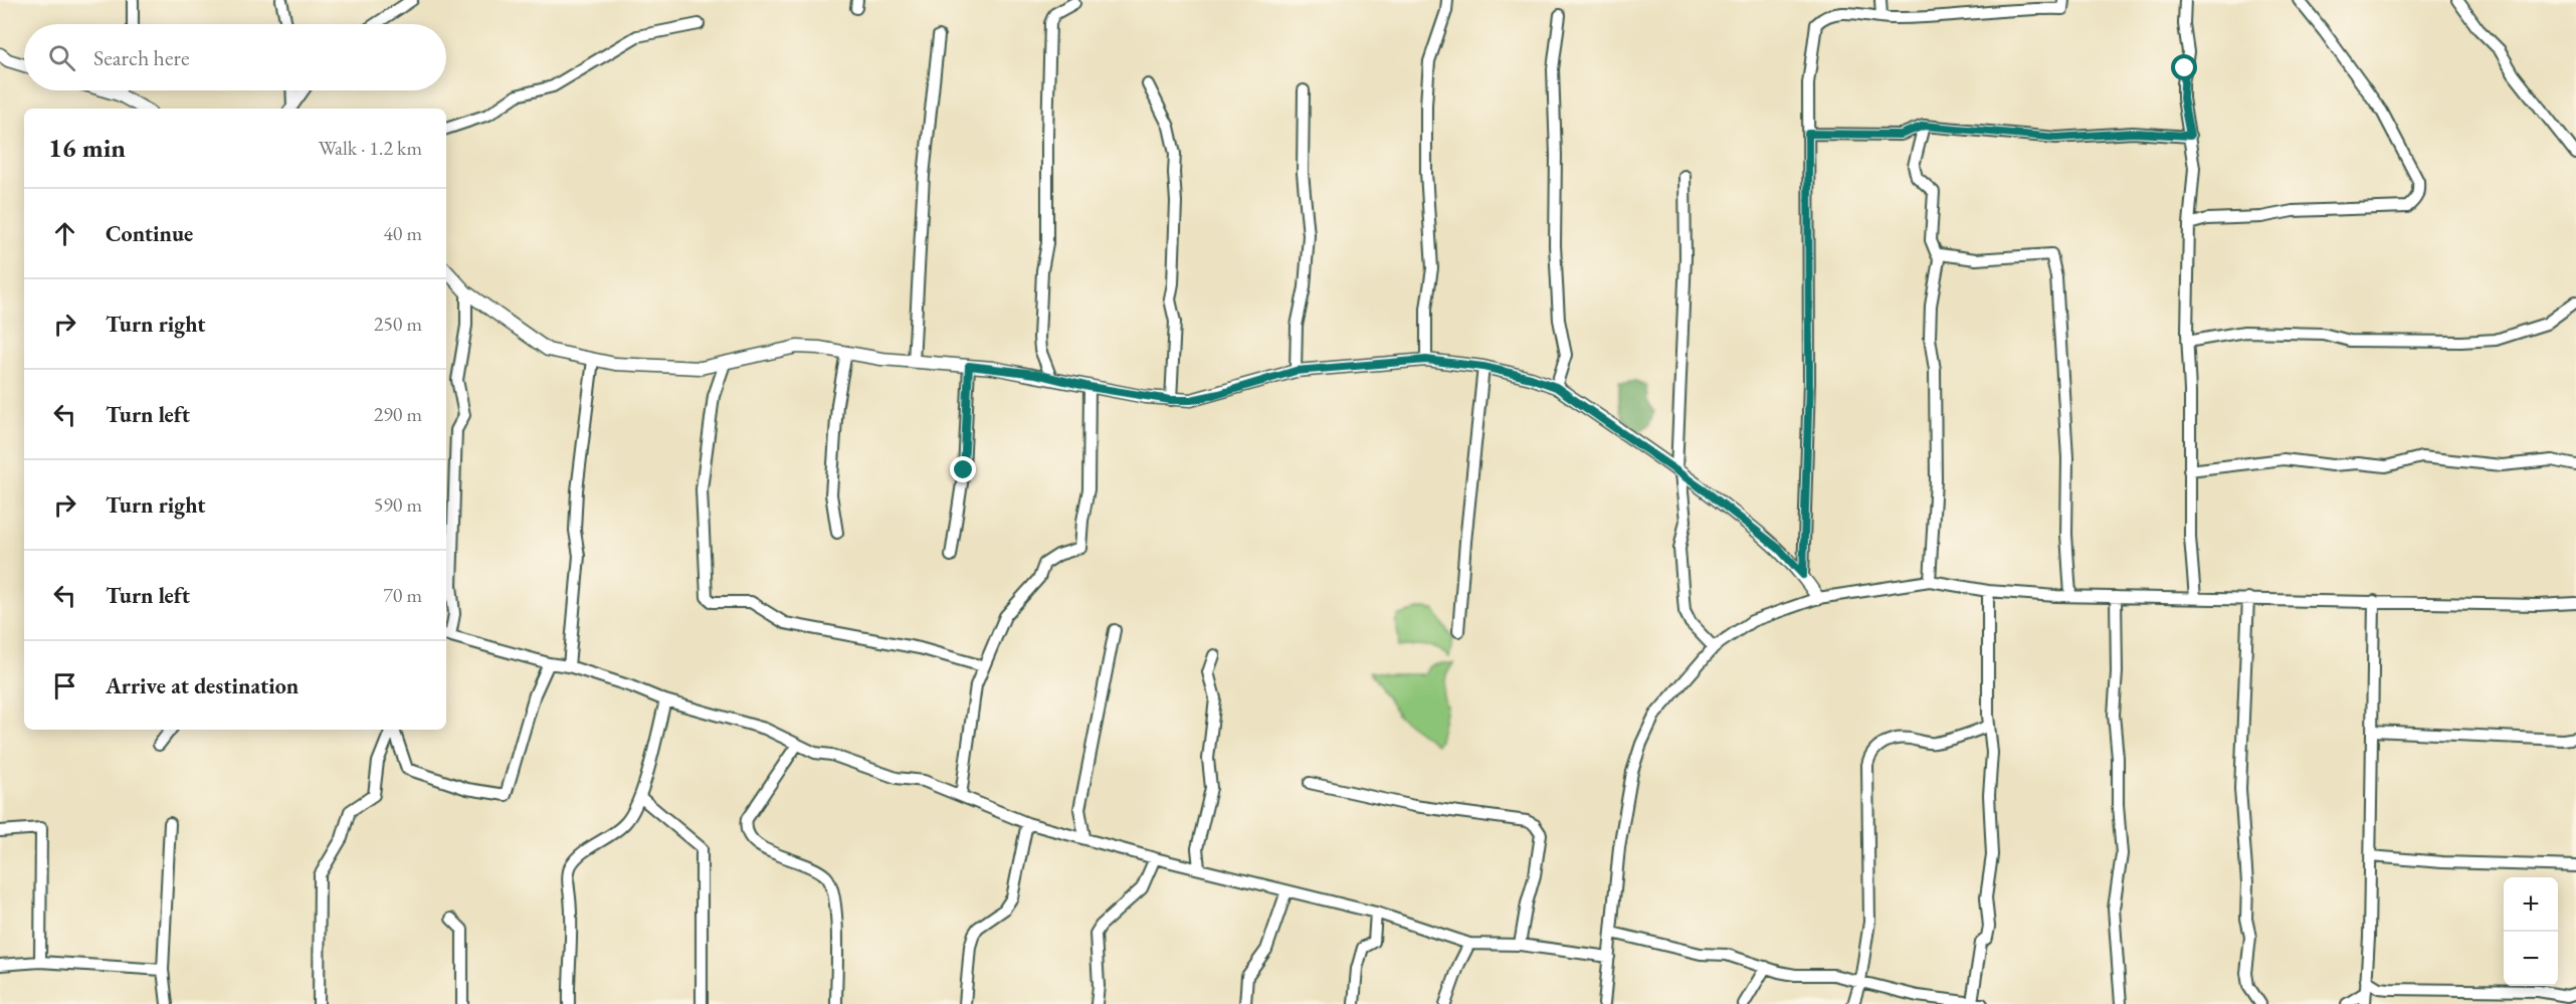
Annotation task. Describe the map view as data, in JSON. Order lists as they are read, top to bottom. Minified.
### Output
{"page":{"search":"Search here","heading":["16 min","Walk · 1.2 km"],"list":[["Continue","40 m"],["Turn right","250 m"],["Turn left","290 m"],["Turn right","590 m"],["Turn left","70 m"],"Arrive at destination"],"map_buttons":["+","−"]}}
